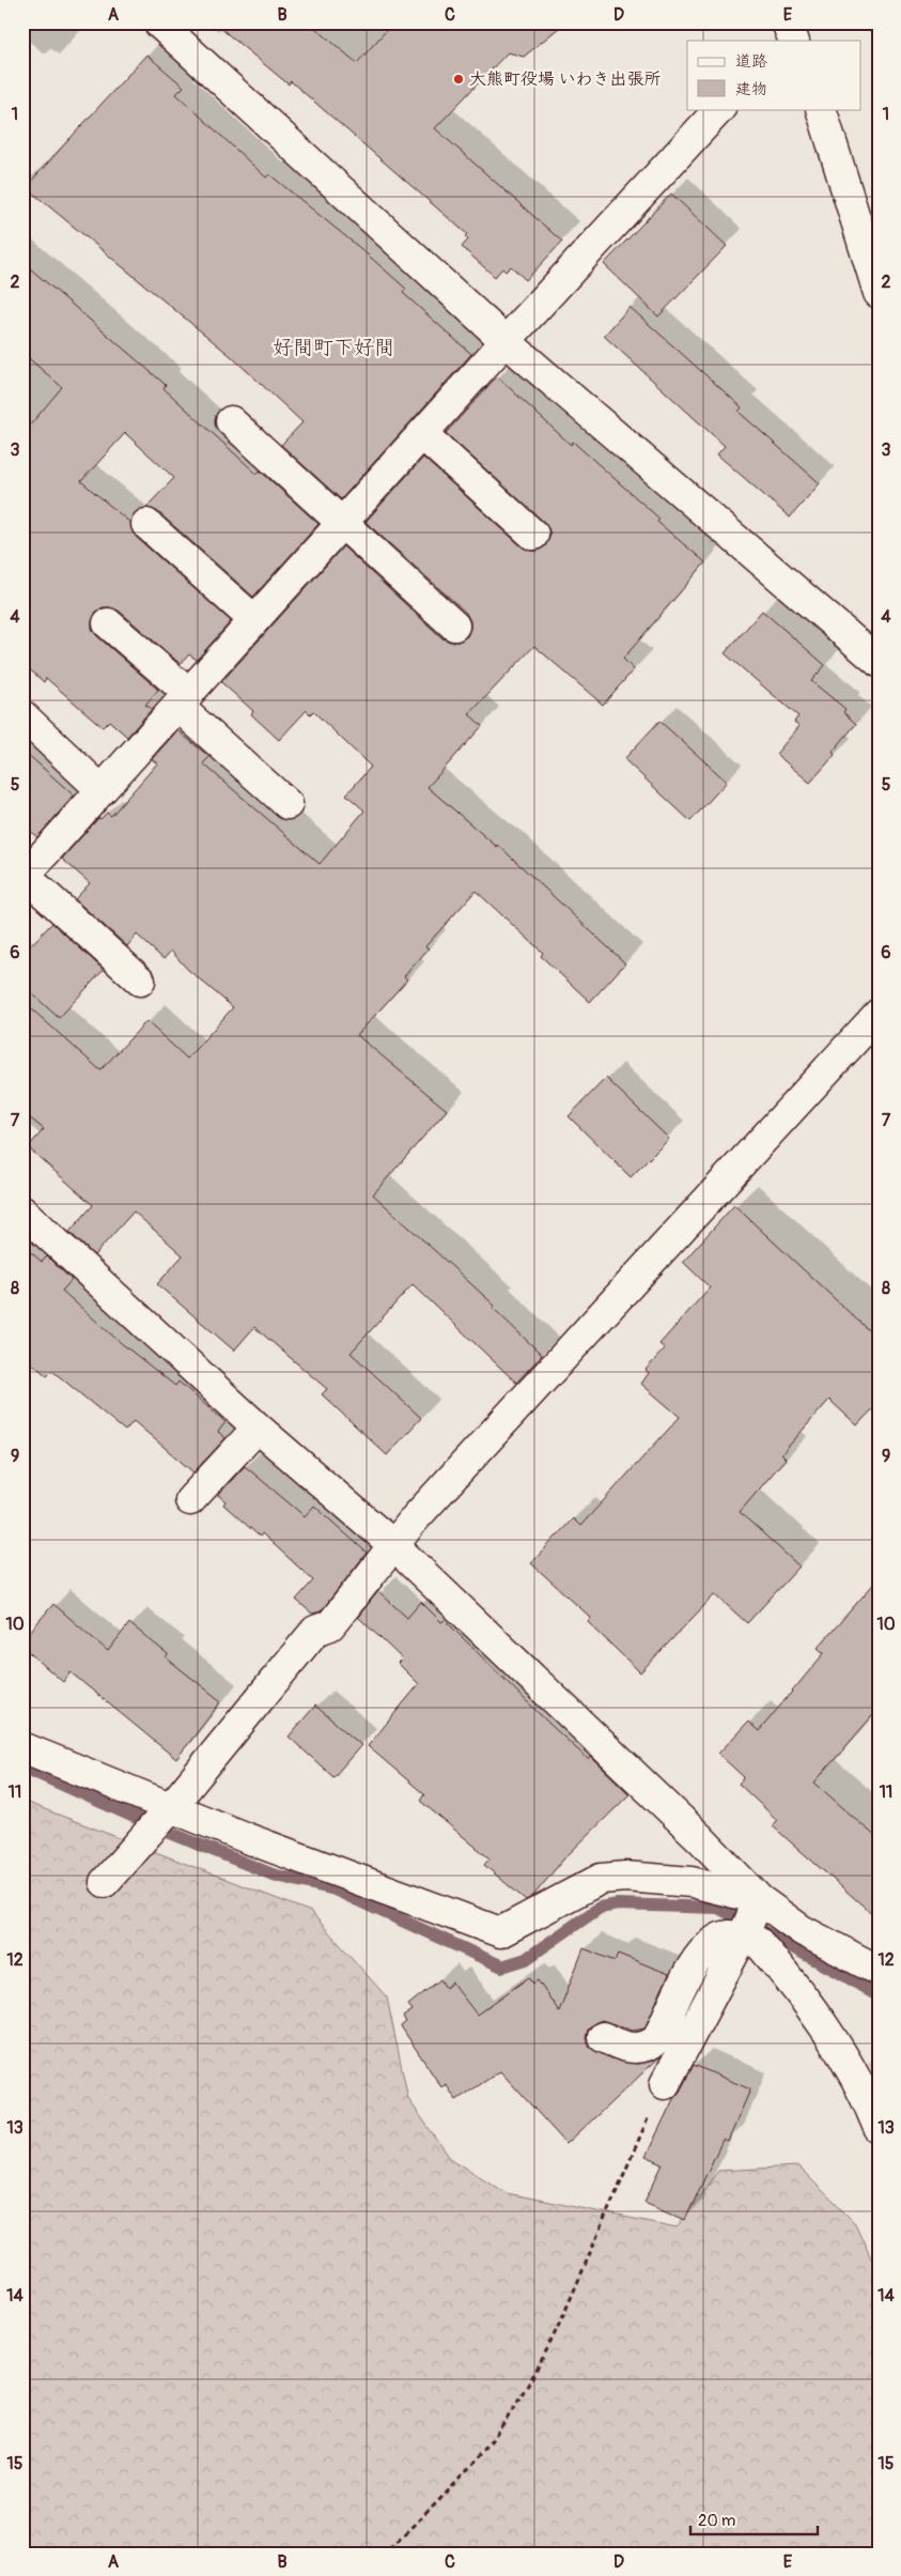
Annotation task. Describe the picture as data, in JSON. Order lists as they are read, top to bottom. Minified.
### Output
{"districts":["好間町下好間"],"places":["大熊町役場 いわき出張所"],"legend":["道路","建物"],"scale_bar":"20 m","grid":{"columns":["A","B","C","D","E"],"rows":["1","2","3","4","5","6","7","8","9","10","11","12","13","14","15"]}}
